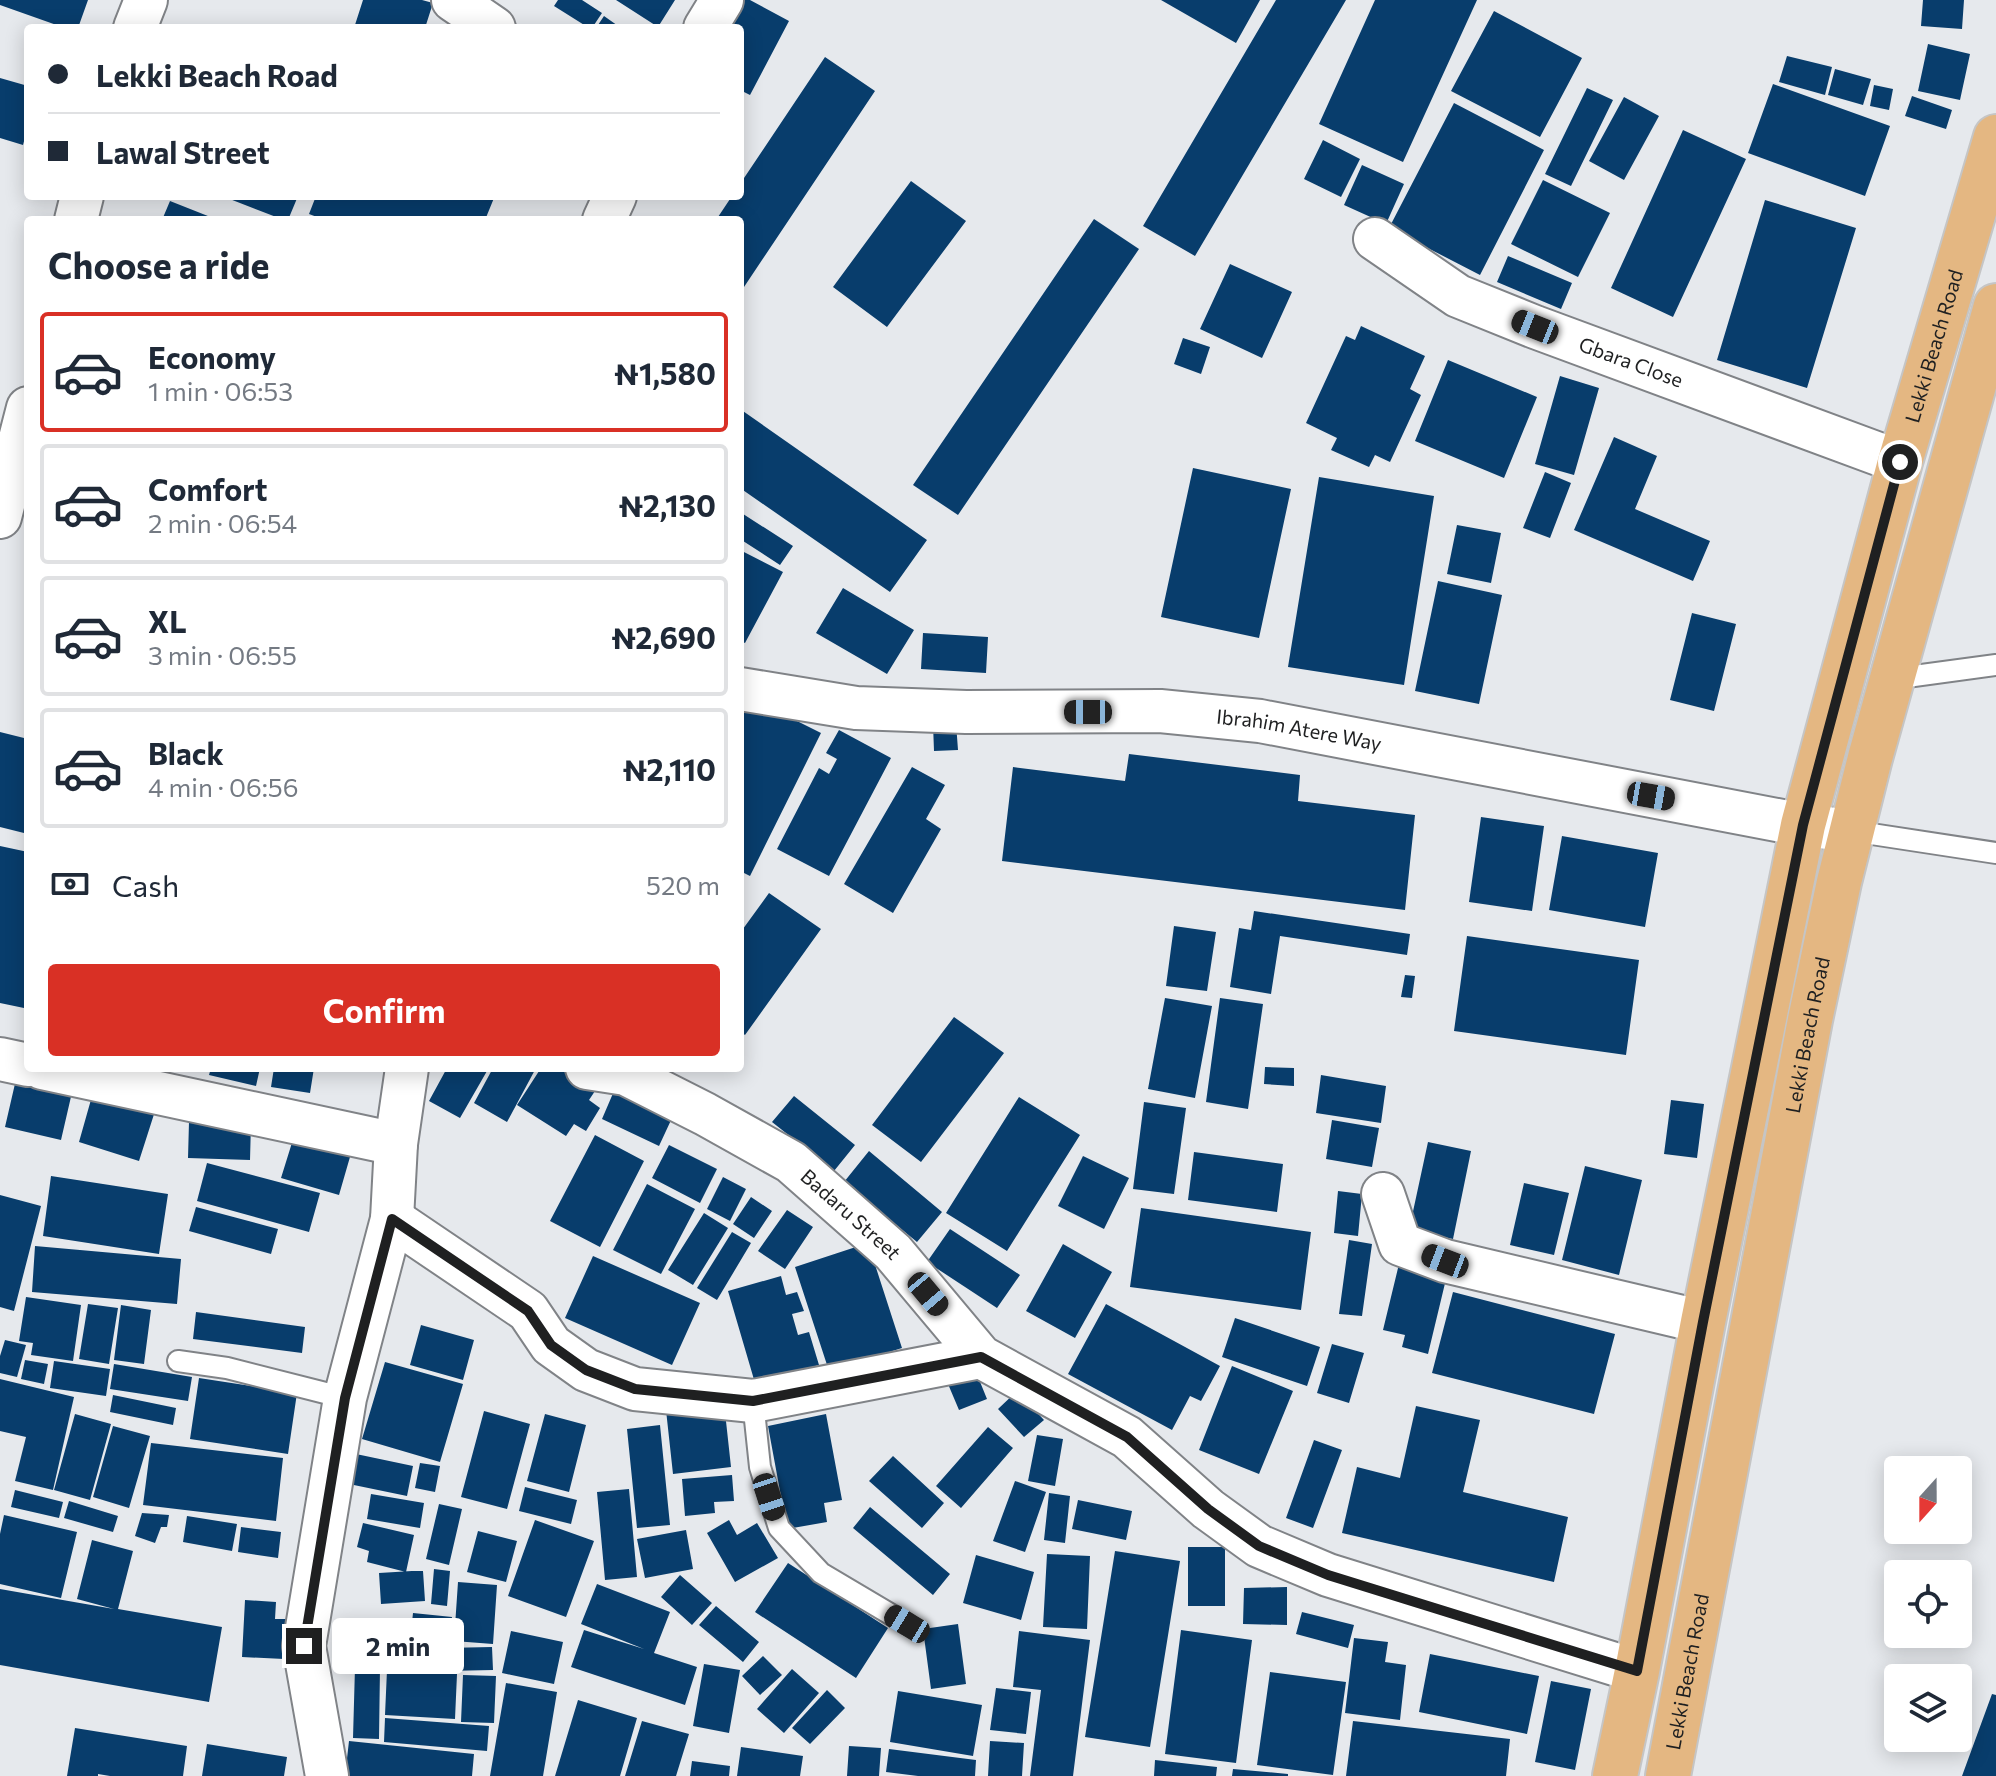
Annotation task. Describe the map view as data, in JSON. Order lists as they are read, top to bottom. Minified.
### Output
{"streets":{"main road":["Lekki Beach Road"],"street":["Gbara Close","Ibrahim Atere Way","Badaru Street"]},"crossings":[["Lekki Beach Road","Gbara Close"],["Lekki Beach Road","Ibrahim Atere Way"],["Lekki Beach Road","Badaru Street"]],"north":"bottom","page":{"banner":["Lekki Beach Road","Lawal Street"],"heading":"Choose a ride","list":[{"name":"Economy","note":"1 min · 06:53","value":"₦1,580"},{"name":"Comfort","note":"2 min · 06:54","value":"₦2,130"},{"name":"XL","note":"3 min · 06:55","value":"₦2,690"},{"name":"Black","note":"4 min · 06:56","value":"₦2,110"}],"pay":["Cash","520 m"],"buttons":"Confirm","bubble":"2 min"}}
